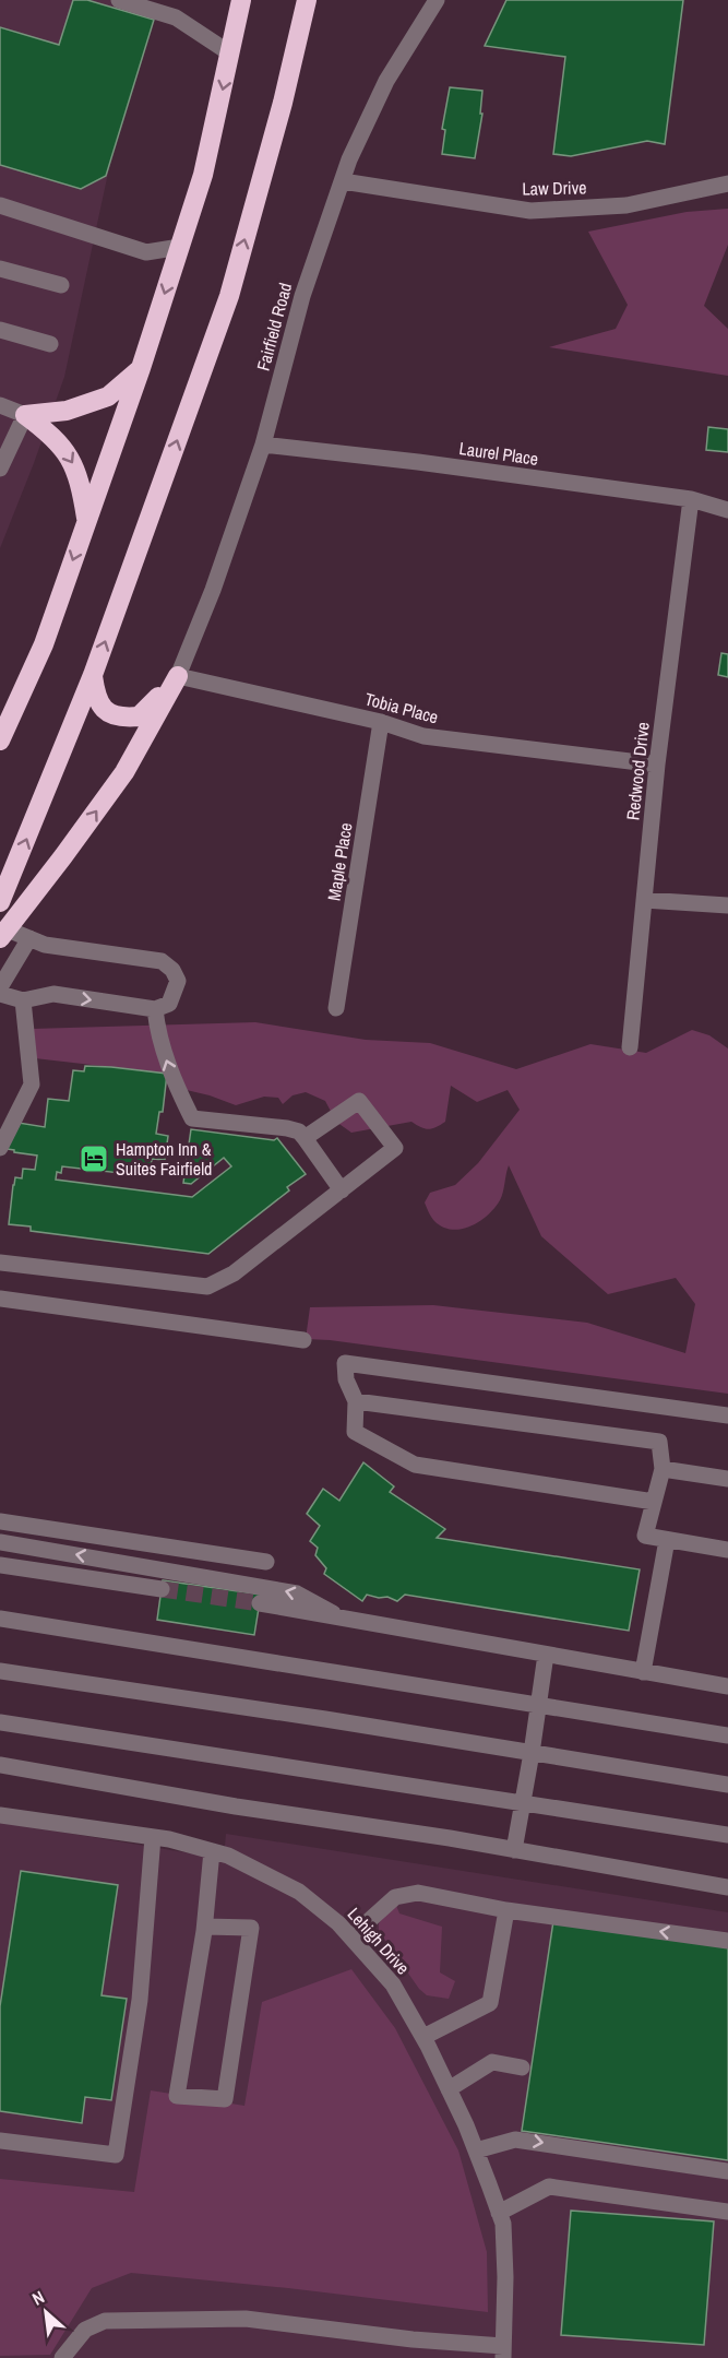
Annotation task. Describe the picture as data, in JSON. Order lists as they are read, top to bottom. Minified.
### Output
{"streets":{"street":["Law Drive","Fairfield Road","Laurel Place","Tobia Place","Redwood Drive","Maple Place","Lehigh Drive"]},"crossings":[["Law Drive","Fairfield Road"],["Fairfield Road","Laurel Place"],["Fairfield Road","Tobia Place"],["Laurel Place","Redwood Drive"],["Tobia Place","Redwood Drive"],["Tobia Place","Maple Place"]],"places":{"hotel":["Hampton Inn & Suites Fairfield"]},"north":"top left"}
